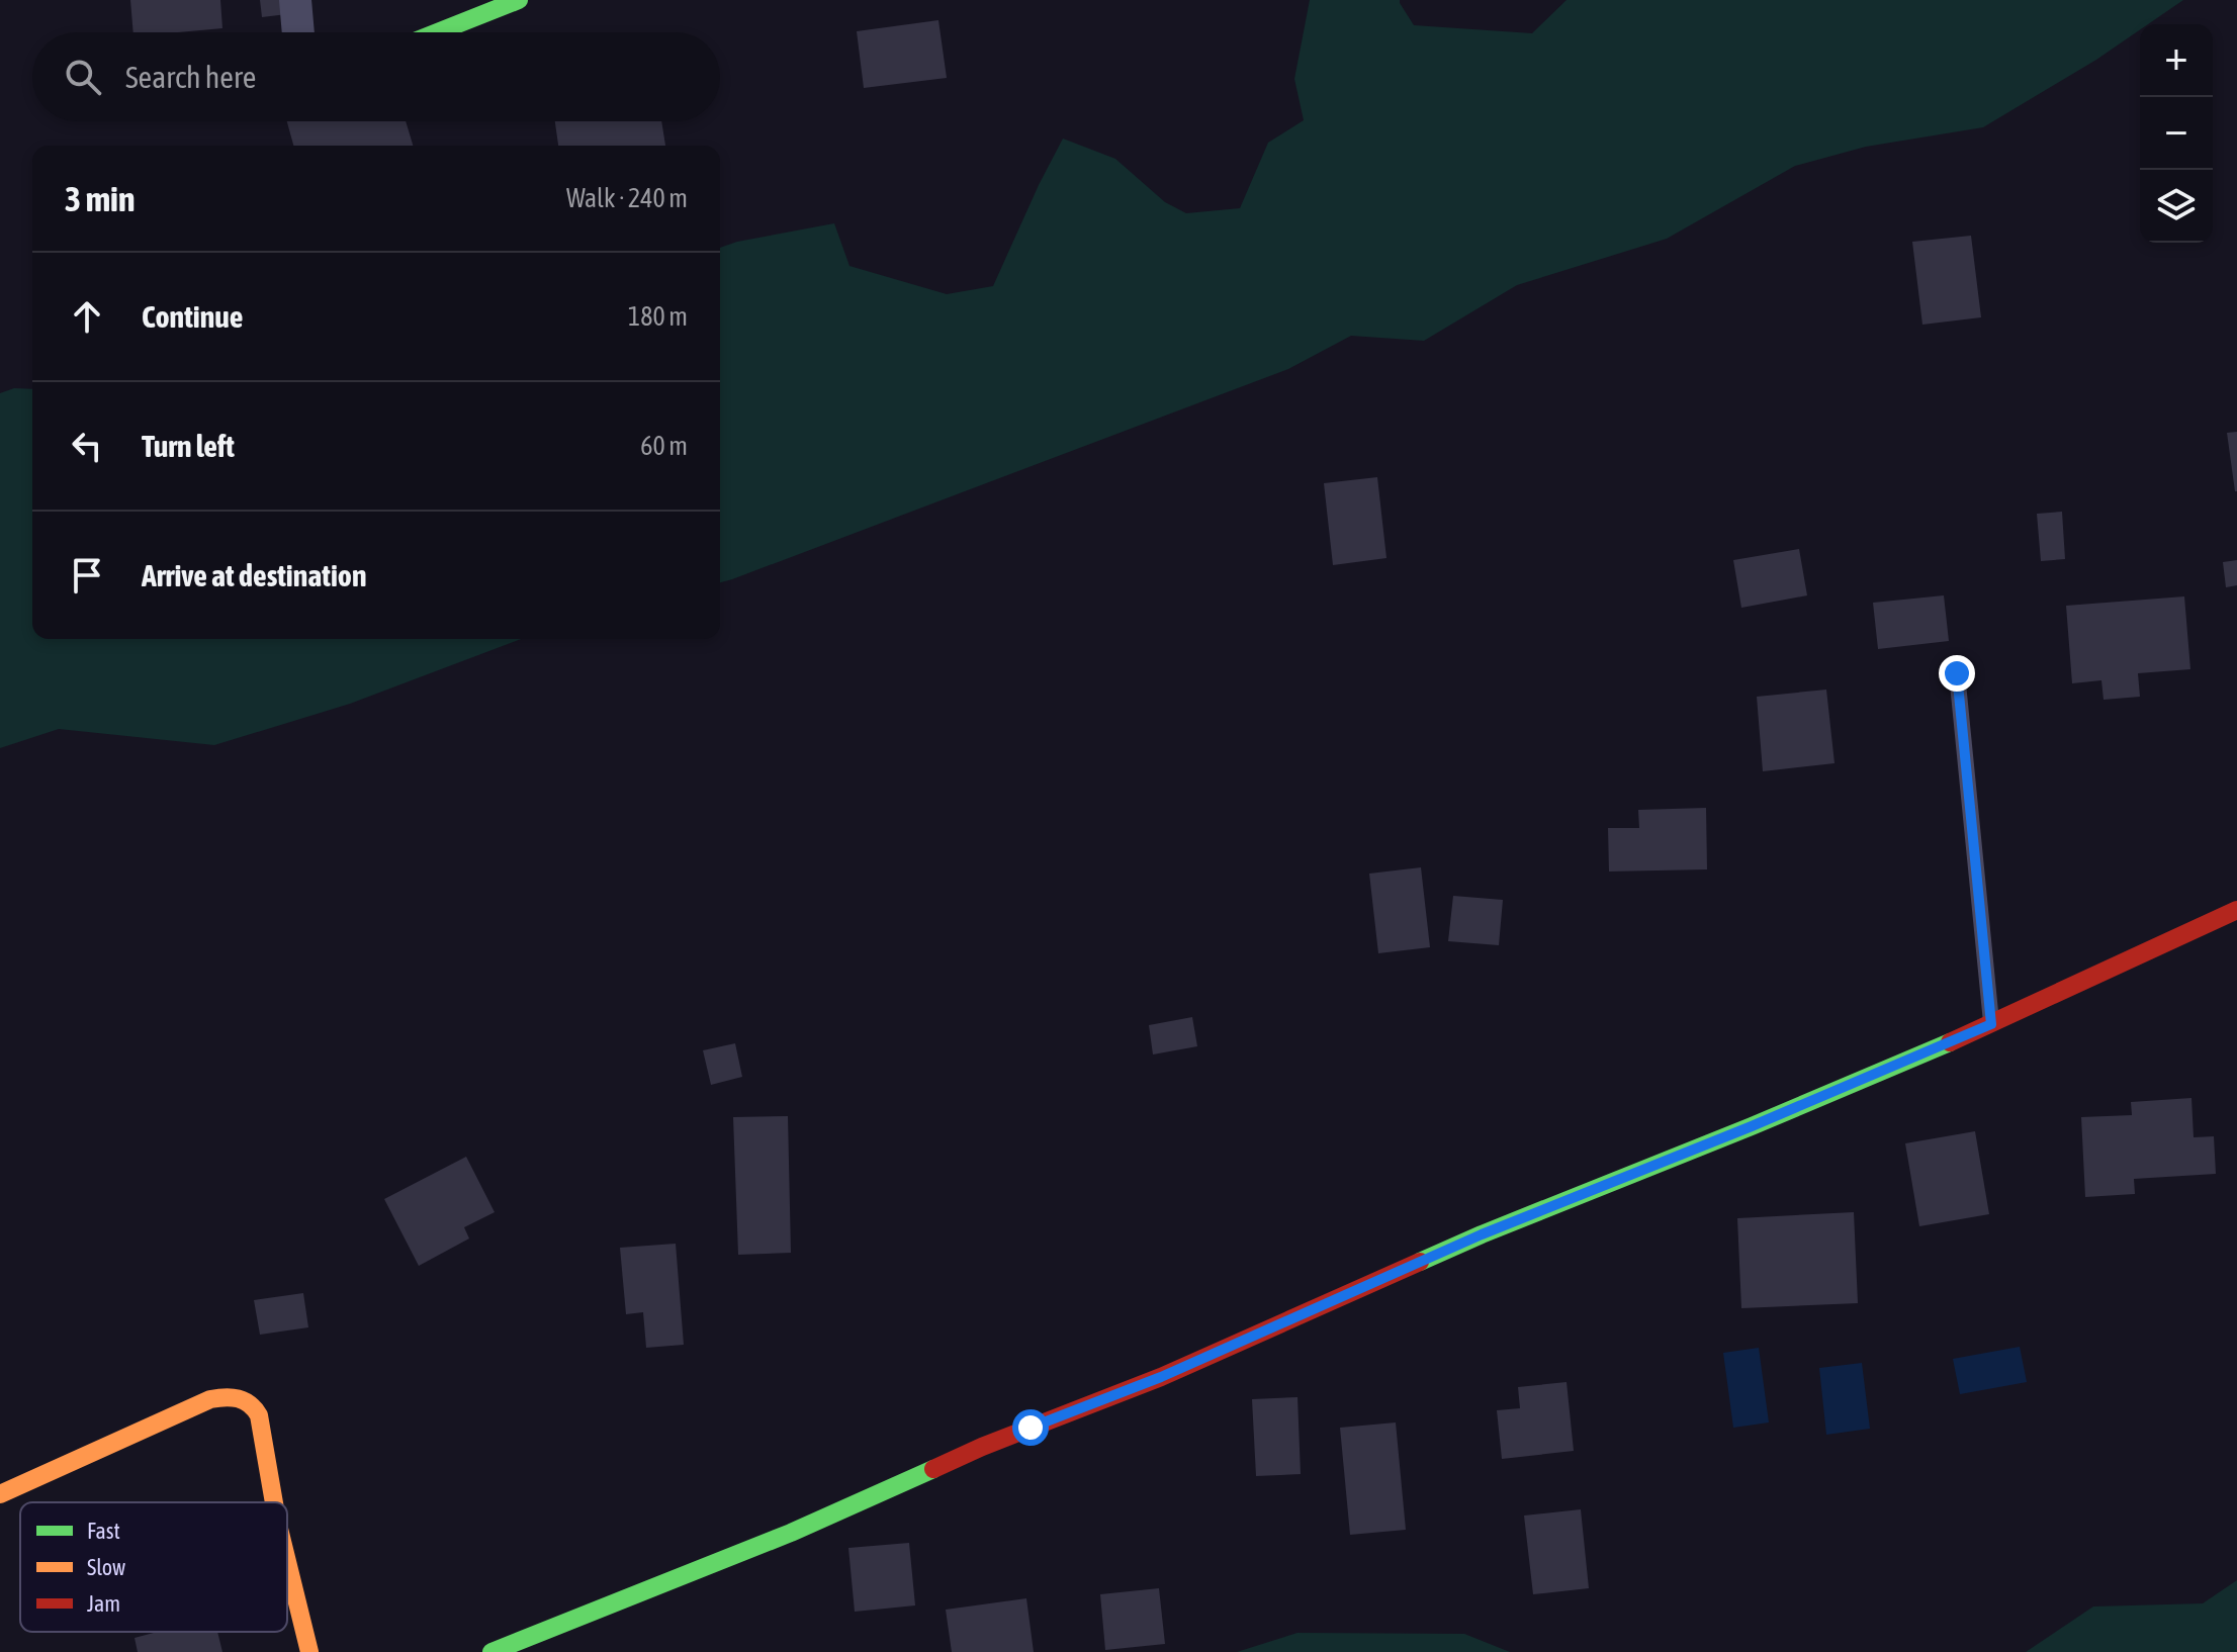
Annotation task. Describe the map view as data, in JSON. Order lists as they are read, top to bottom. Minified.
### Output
{"legend":["Fast","Slow","Jam"],"page":{"map_buttons":["+","−"],"search":"Search here","heading":["3 min","Walk · 240 m"],"list":[["Continue","180 m"],["Turn left","60 m"],"Arrive at destination"]}}
